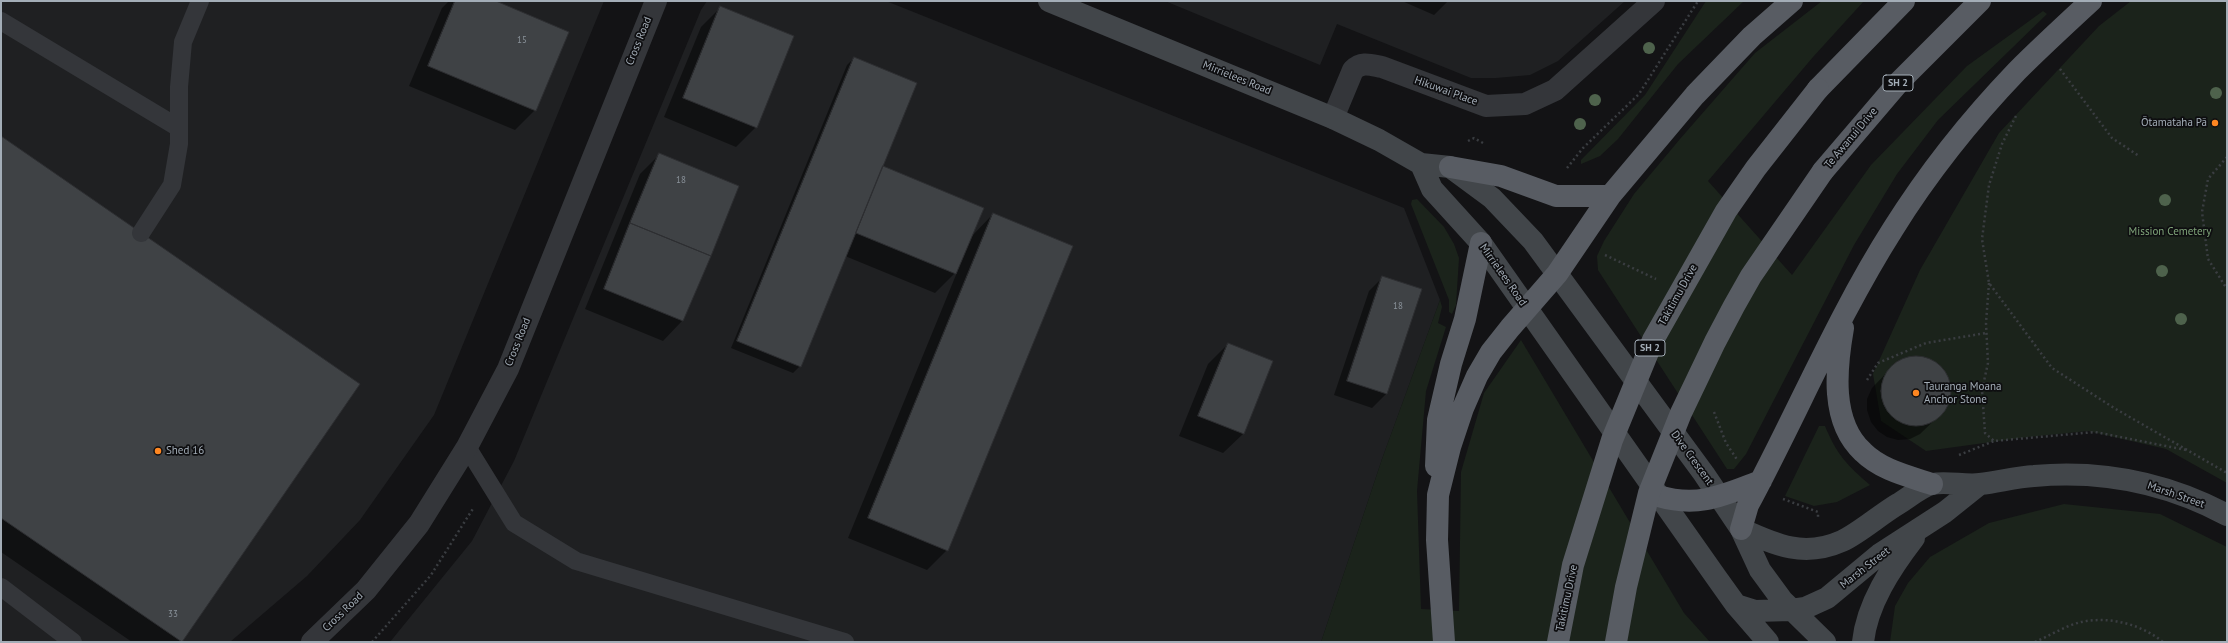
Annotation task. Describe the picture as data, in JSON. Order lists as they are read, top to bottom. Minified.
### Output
{"streets":{"highway":["SH 2","Te Awanui Drive","Takitimu Drive"],"main road":["Mirrielees Road","Dive Crescent","Marsh Street"],"street":["Cross Road","Hikuwai Place"]},"crossings":[["Mirrielees Road","Hikuwai Place"],["Dive Crescent","Marsh Street"]],"parks":["Mission Cemetery"],"places":["Ōtamataha Pā","Tauranga Moana Anchor Stone","Shed 16"],"house_numbers":["15","18","18","33"]}
